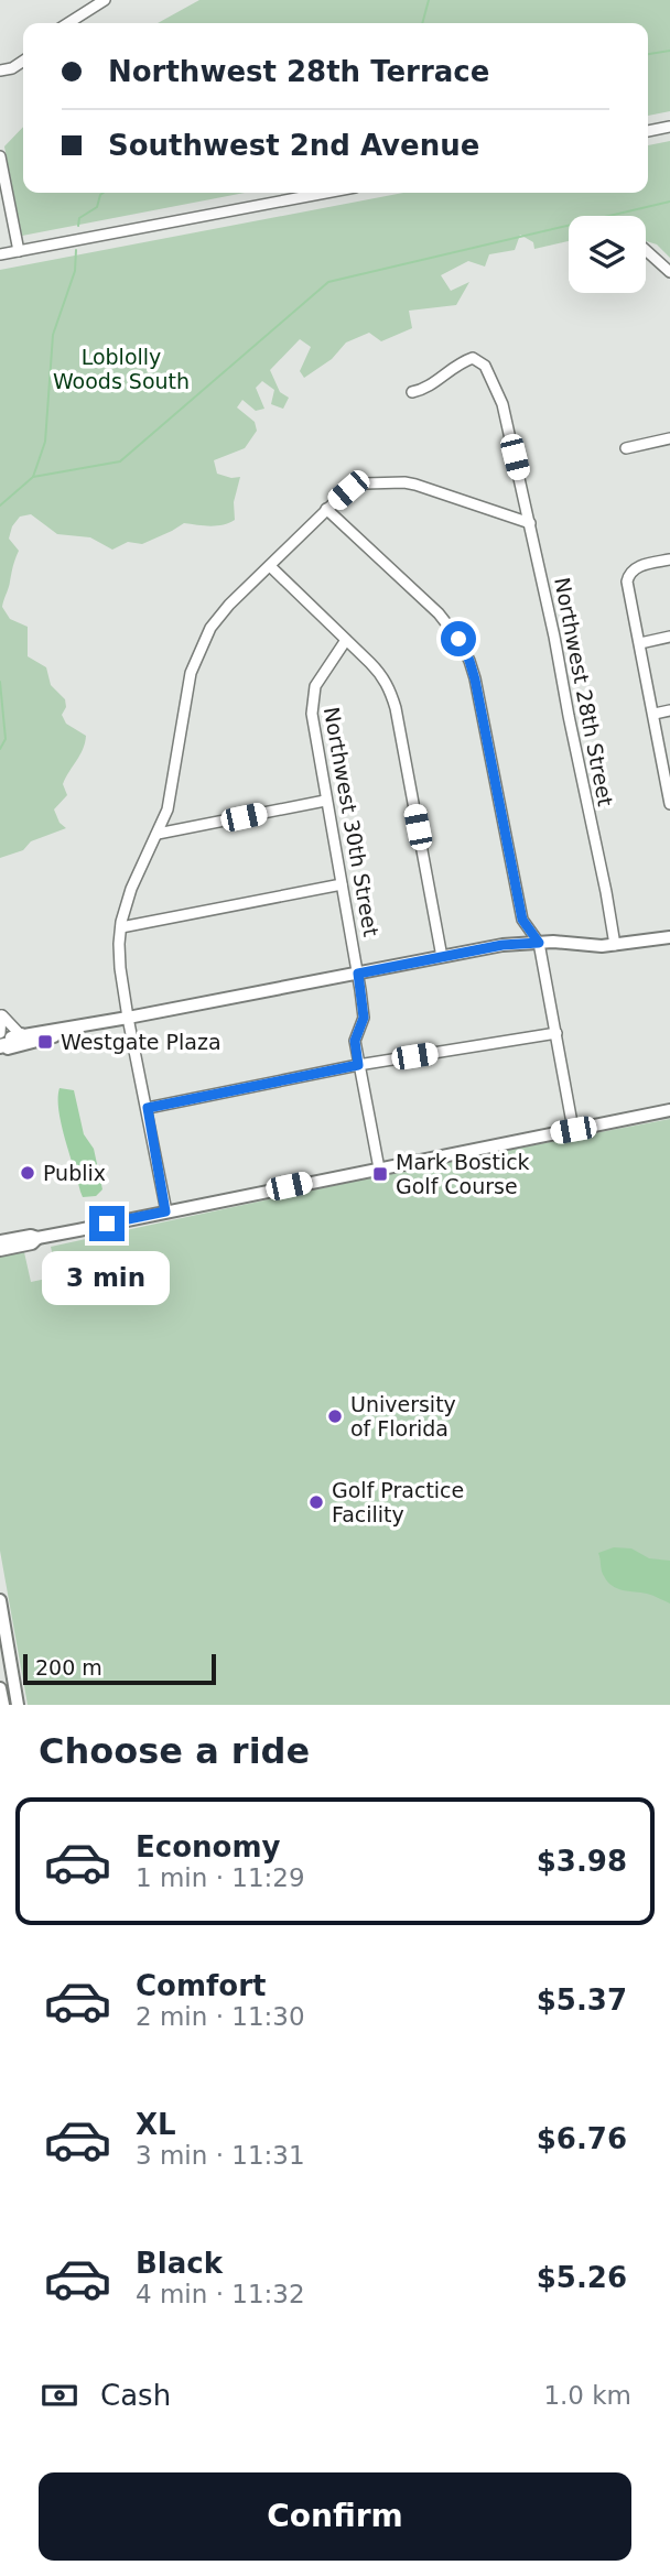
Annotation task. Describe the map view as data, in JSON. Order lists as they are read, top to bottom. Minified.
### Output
{"streets":{"street":["Northwest 28th Street","Northwest 30th Street"]},"parks":["Loblolly Woods South"],"places":{"transit":["Westgate Plaza","Mark Bostick Golf Course"],"other":["Publix","University of Florida","Golf Practice Facility"]},"scale_bar":"200 m","page":{"banner":["Northwest 28th Terrace","Southwest 2nd Avenue"],"bubble":"3 min","scale":"200 m","heading":"Choose a ride","list":[{"name":"Economy","note":"1 min · 11:29","value":"$3.98"},{"name":"Comfort","note":"2 min · 11:30","value":"$5.37"},{"name":"XL","note":"3 min · 11:31","value":"$6.76"},{"name":"Black","note":"4 min · 11:32","value":"$5.26"}],"pay":["Cash","1.0 km"],"buttons":"Confirm"}}
